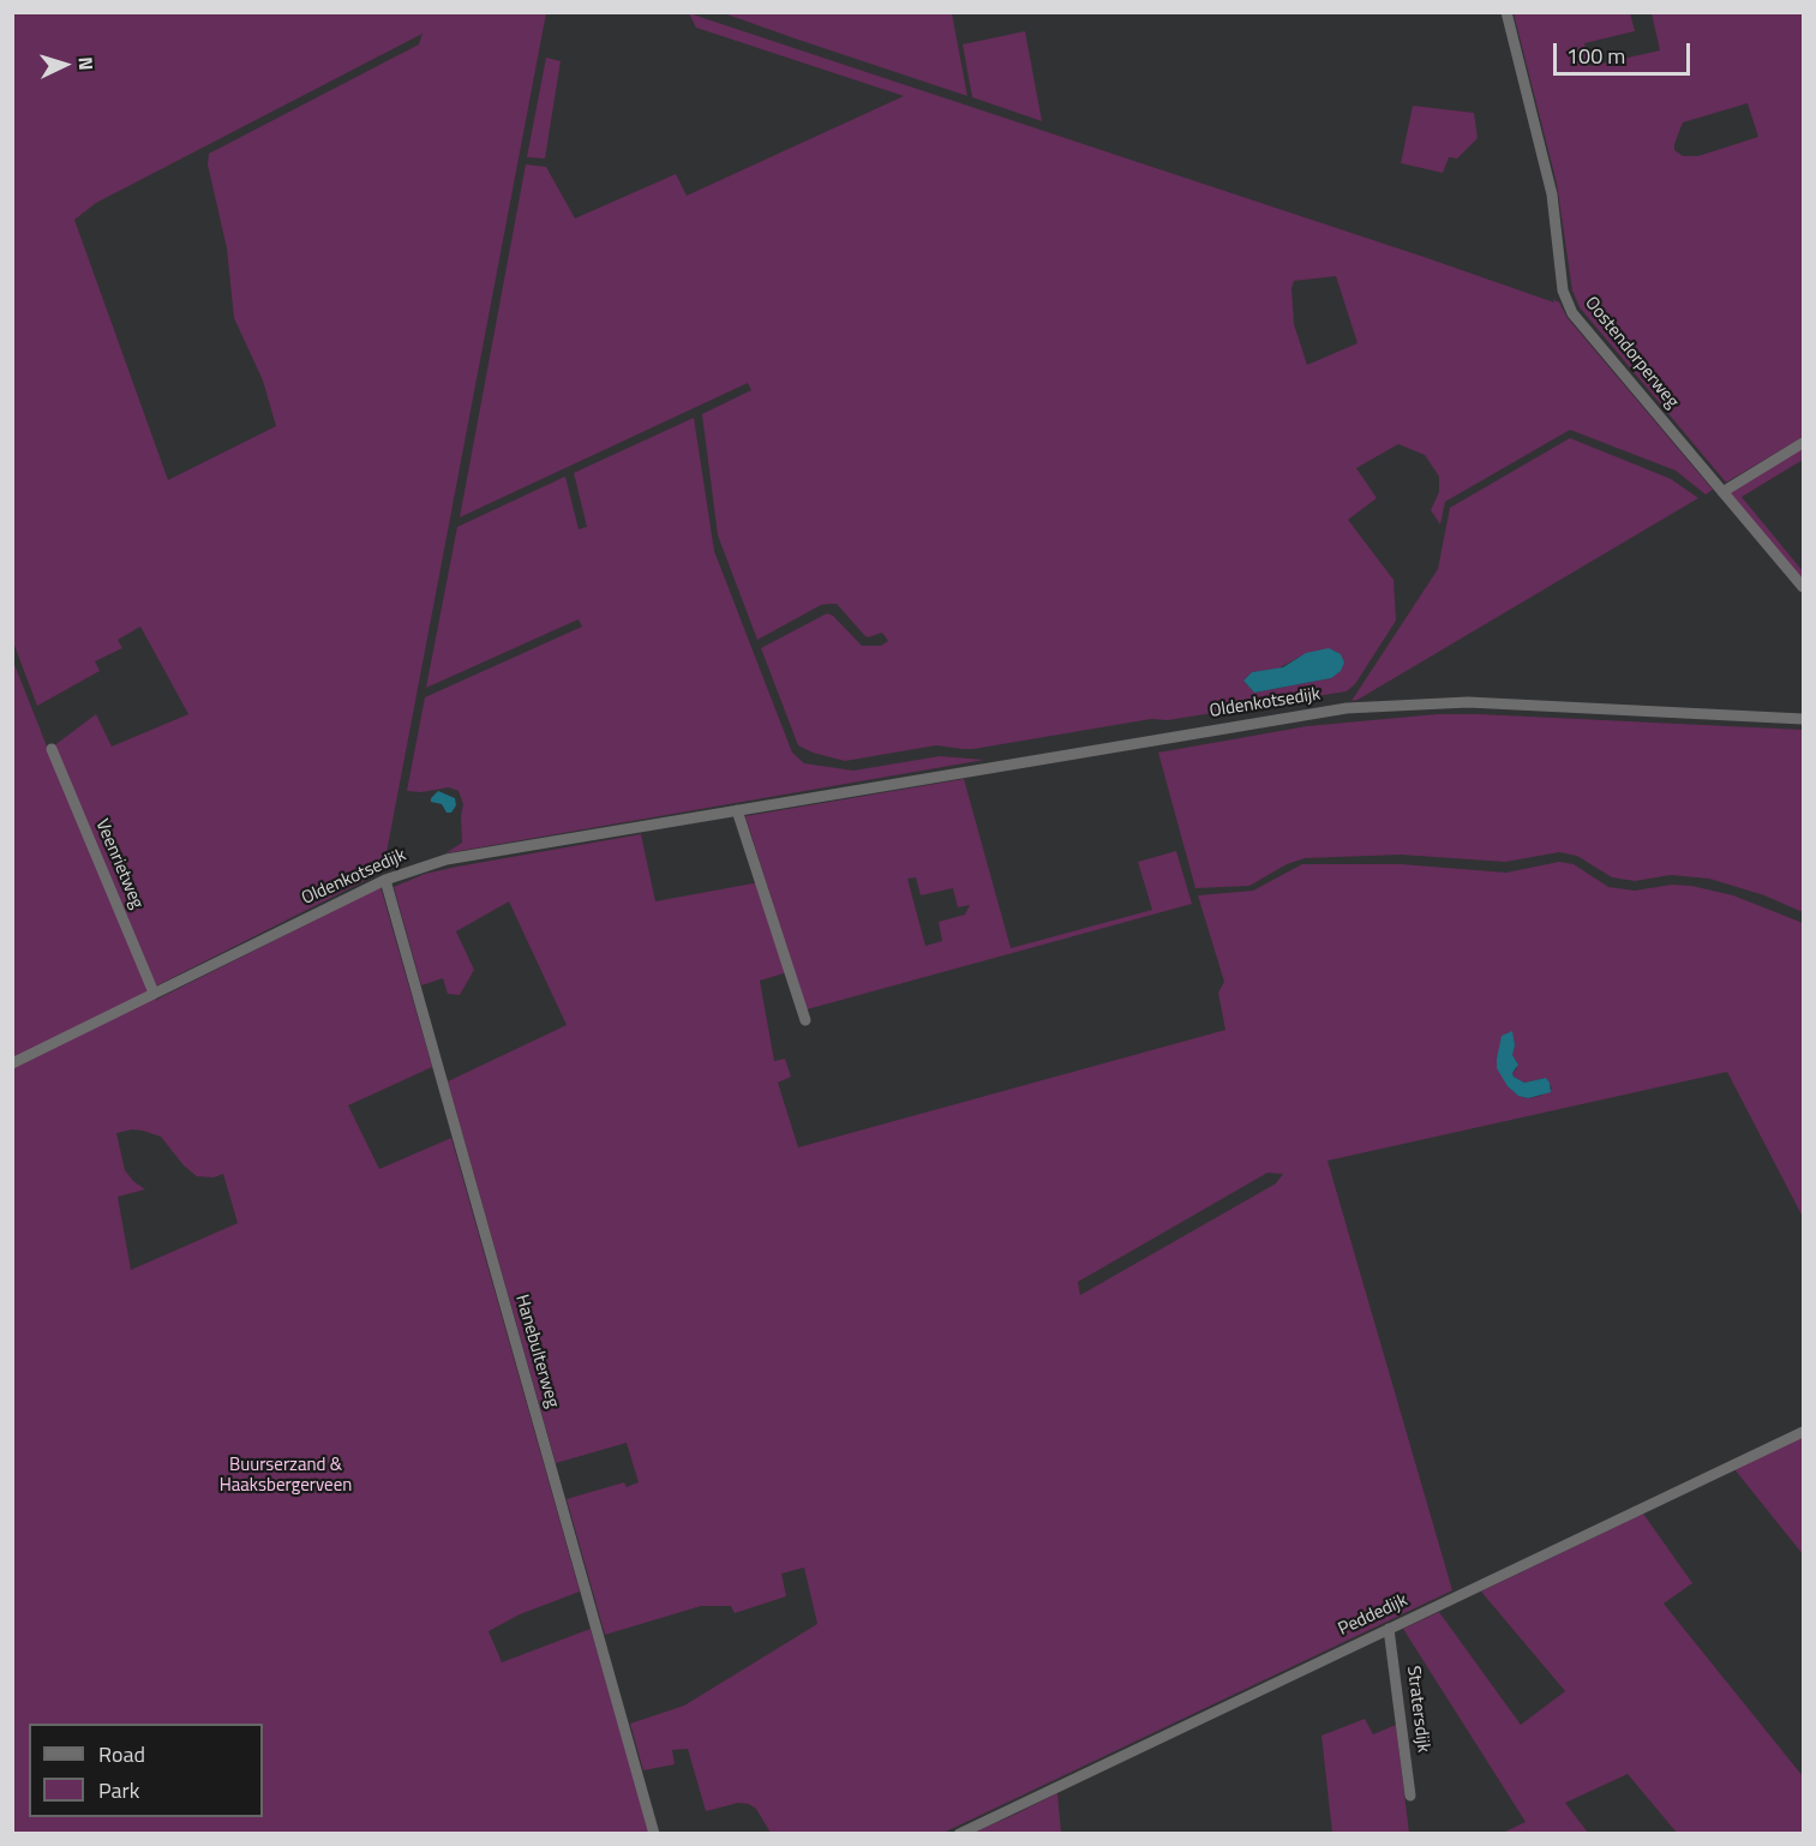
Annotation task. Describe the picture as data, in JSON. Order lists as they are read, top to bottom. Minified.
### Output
{"streets":{"street":["Oostendorperweg","Oldenkotsedijk","Veenrietweg","Hanebulterweg","Peddedijk","Stratersdijk"]},"crossings":[["Oldenkotsedijk","Veenrietweg"],["Oldenkotsedijk","Hanebulterweg"],["Peddedijk","Stratersdijk"]],"parks":["Buurserzand & Haaksbergerveen"],"legend":["Road","Park"],"scale_bar":"100 m","north":"right"}
